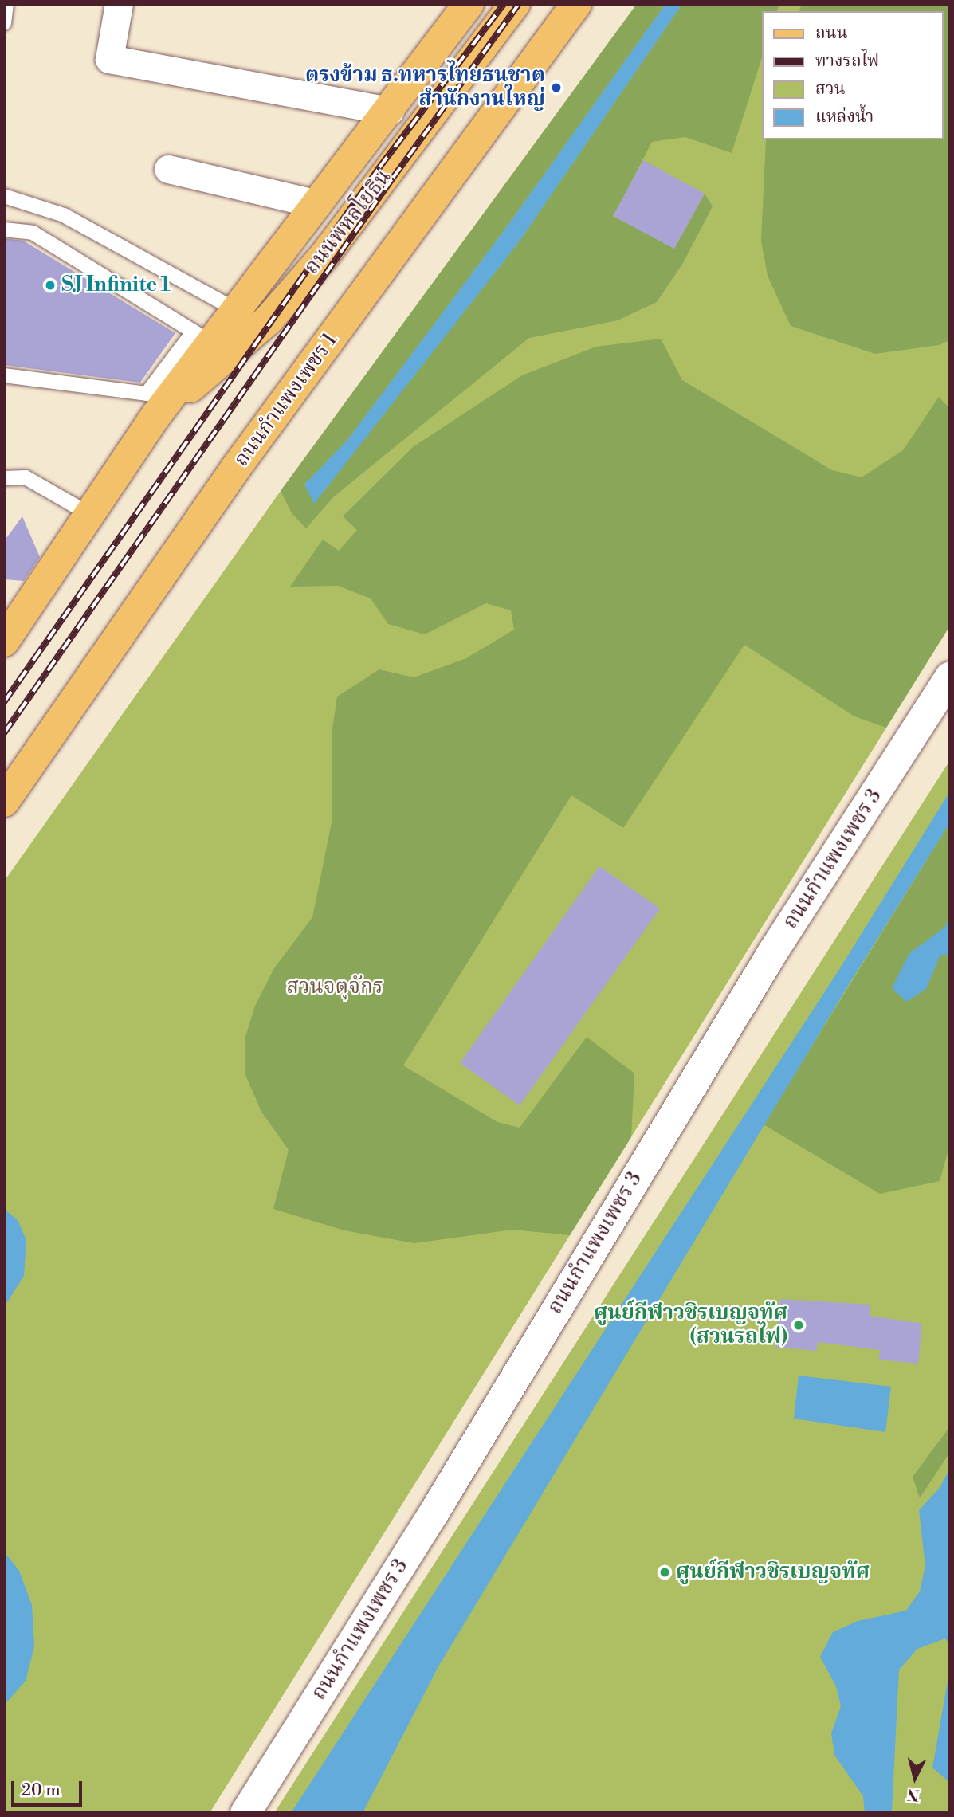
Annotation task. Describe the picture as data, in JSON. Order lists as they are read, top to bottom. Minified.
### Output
{"streets":{"main road":["ถนนพหลโยธิน","ถนนกำแพงเพชร 1"],"street":["ถนนกำแพงเพชร 3"]},"parks":["สวนจตุจักร"],"places":["ตรงข้าม ธ.ทหารไทยธนชาต สำนักงานใหญ่","SJ Infinite 1","ศูนย์กีฬาวชิรเบญจทัศ (สวนรถไฟ)","ศูนย์กีฬาวชิรเบญจทัศ"],"legend":["ถนน","ทางรถไฟ","สวน","แหล่งน้ำ"],"scale_bar":"20 m","north":"bottom"}
